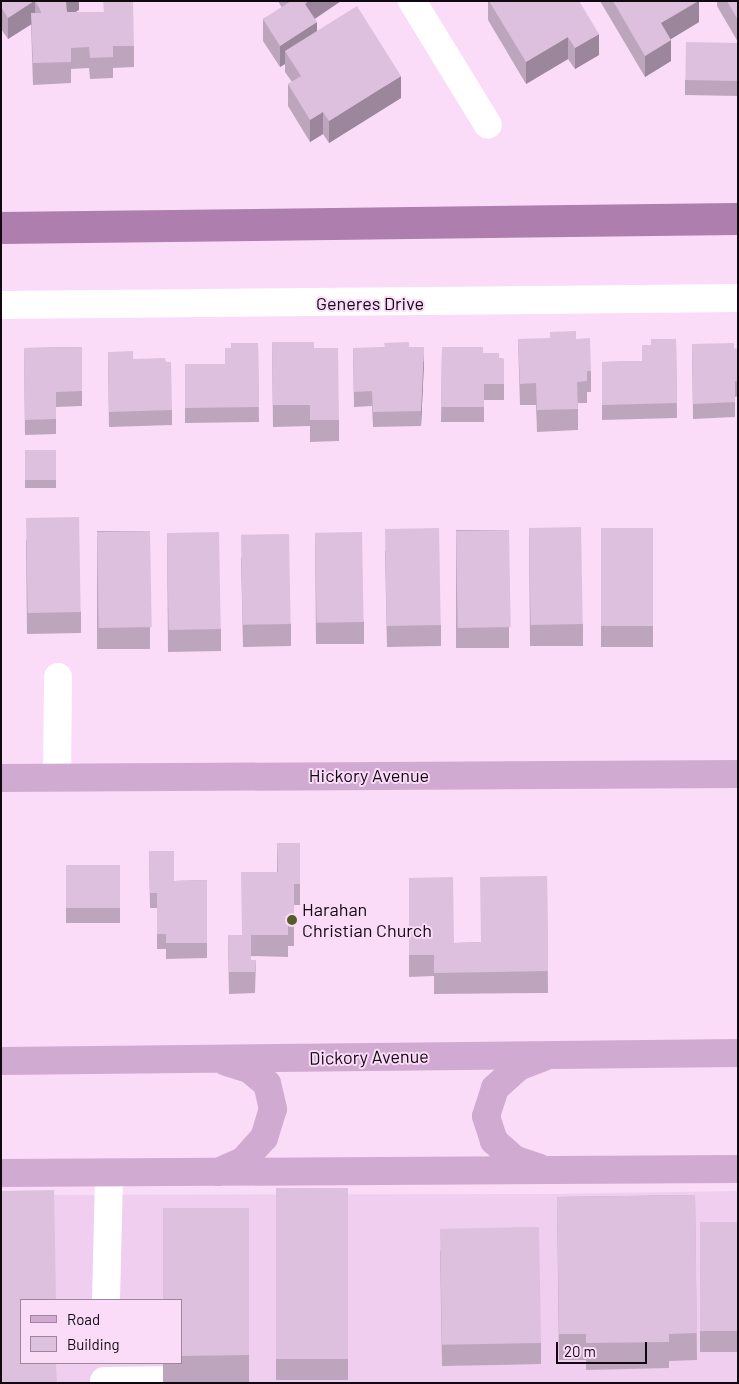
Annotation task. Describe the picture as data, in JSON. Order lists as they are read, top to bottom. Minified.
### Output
{"streets":{"main road":["Hickory Avenue","Dickory Avenue"],"street":["Generes Drive"]},"places":["Harahan Christian Church"],"legend":["Road","Building"],"scale_bar":"20 m"}
